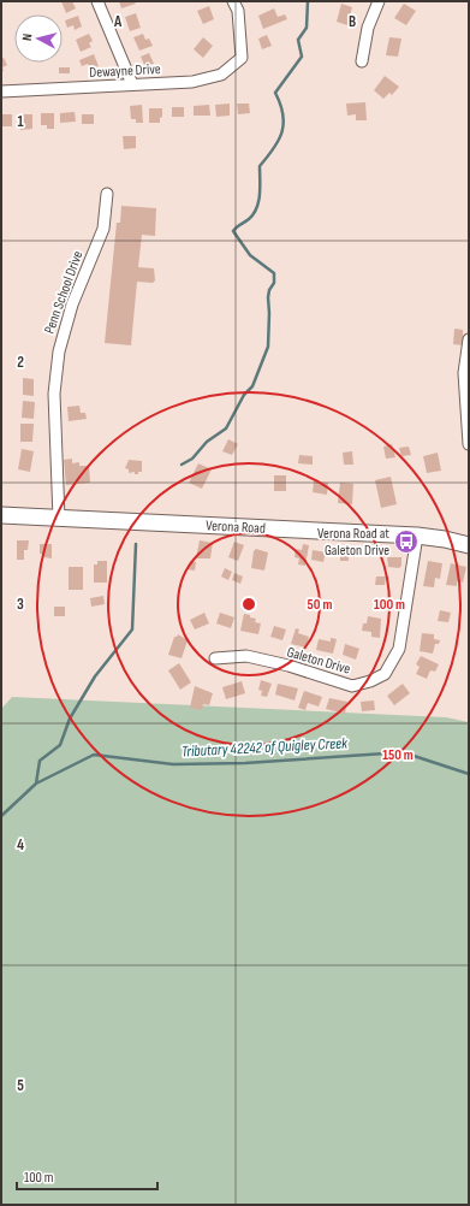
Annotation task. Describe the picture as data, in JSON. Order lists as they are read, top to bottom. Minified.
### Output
{"streets":{"street":["Dewayne Drive","Penn School Drive","Verona Road","Galeton Drive"]},"crossings":[["Penn School Drive","Verona Road"],["Verona Road","Galeton Drive"]],"water":["Tributary 42242 of Quigley Creek"],"places":{"bus stop":["Verona Road at Galeton Drive"]},"scale_bar":"100 m","north":"left","grid":{"columns":["A","B"],"rows":["1","2","3","4","5"]},"rings":["50 m","100 m","150 m"]}
